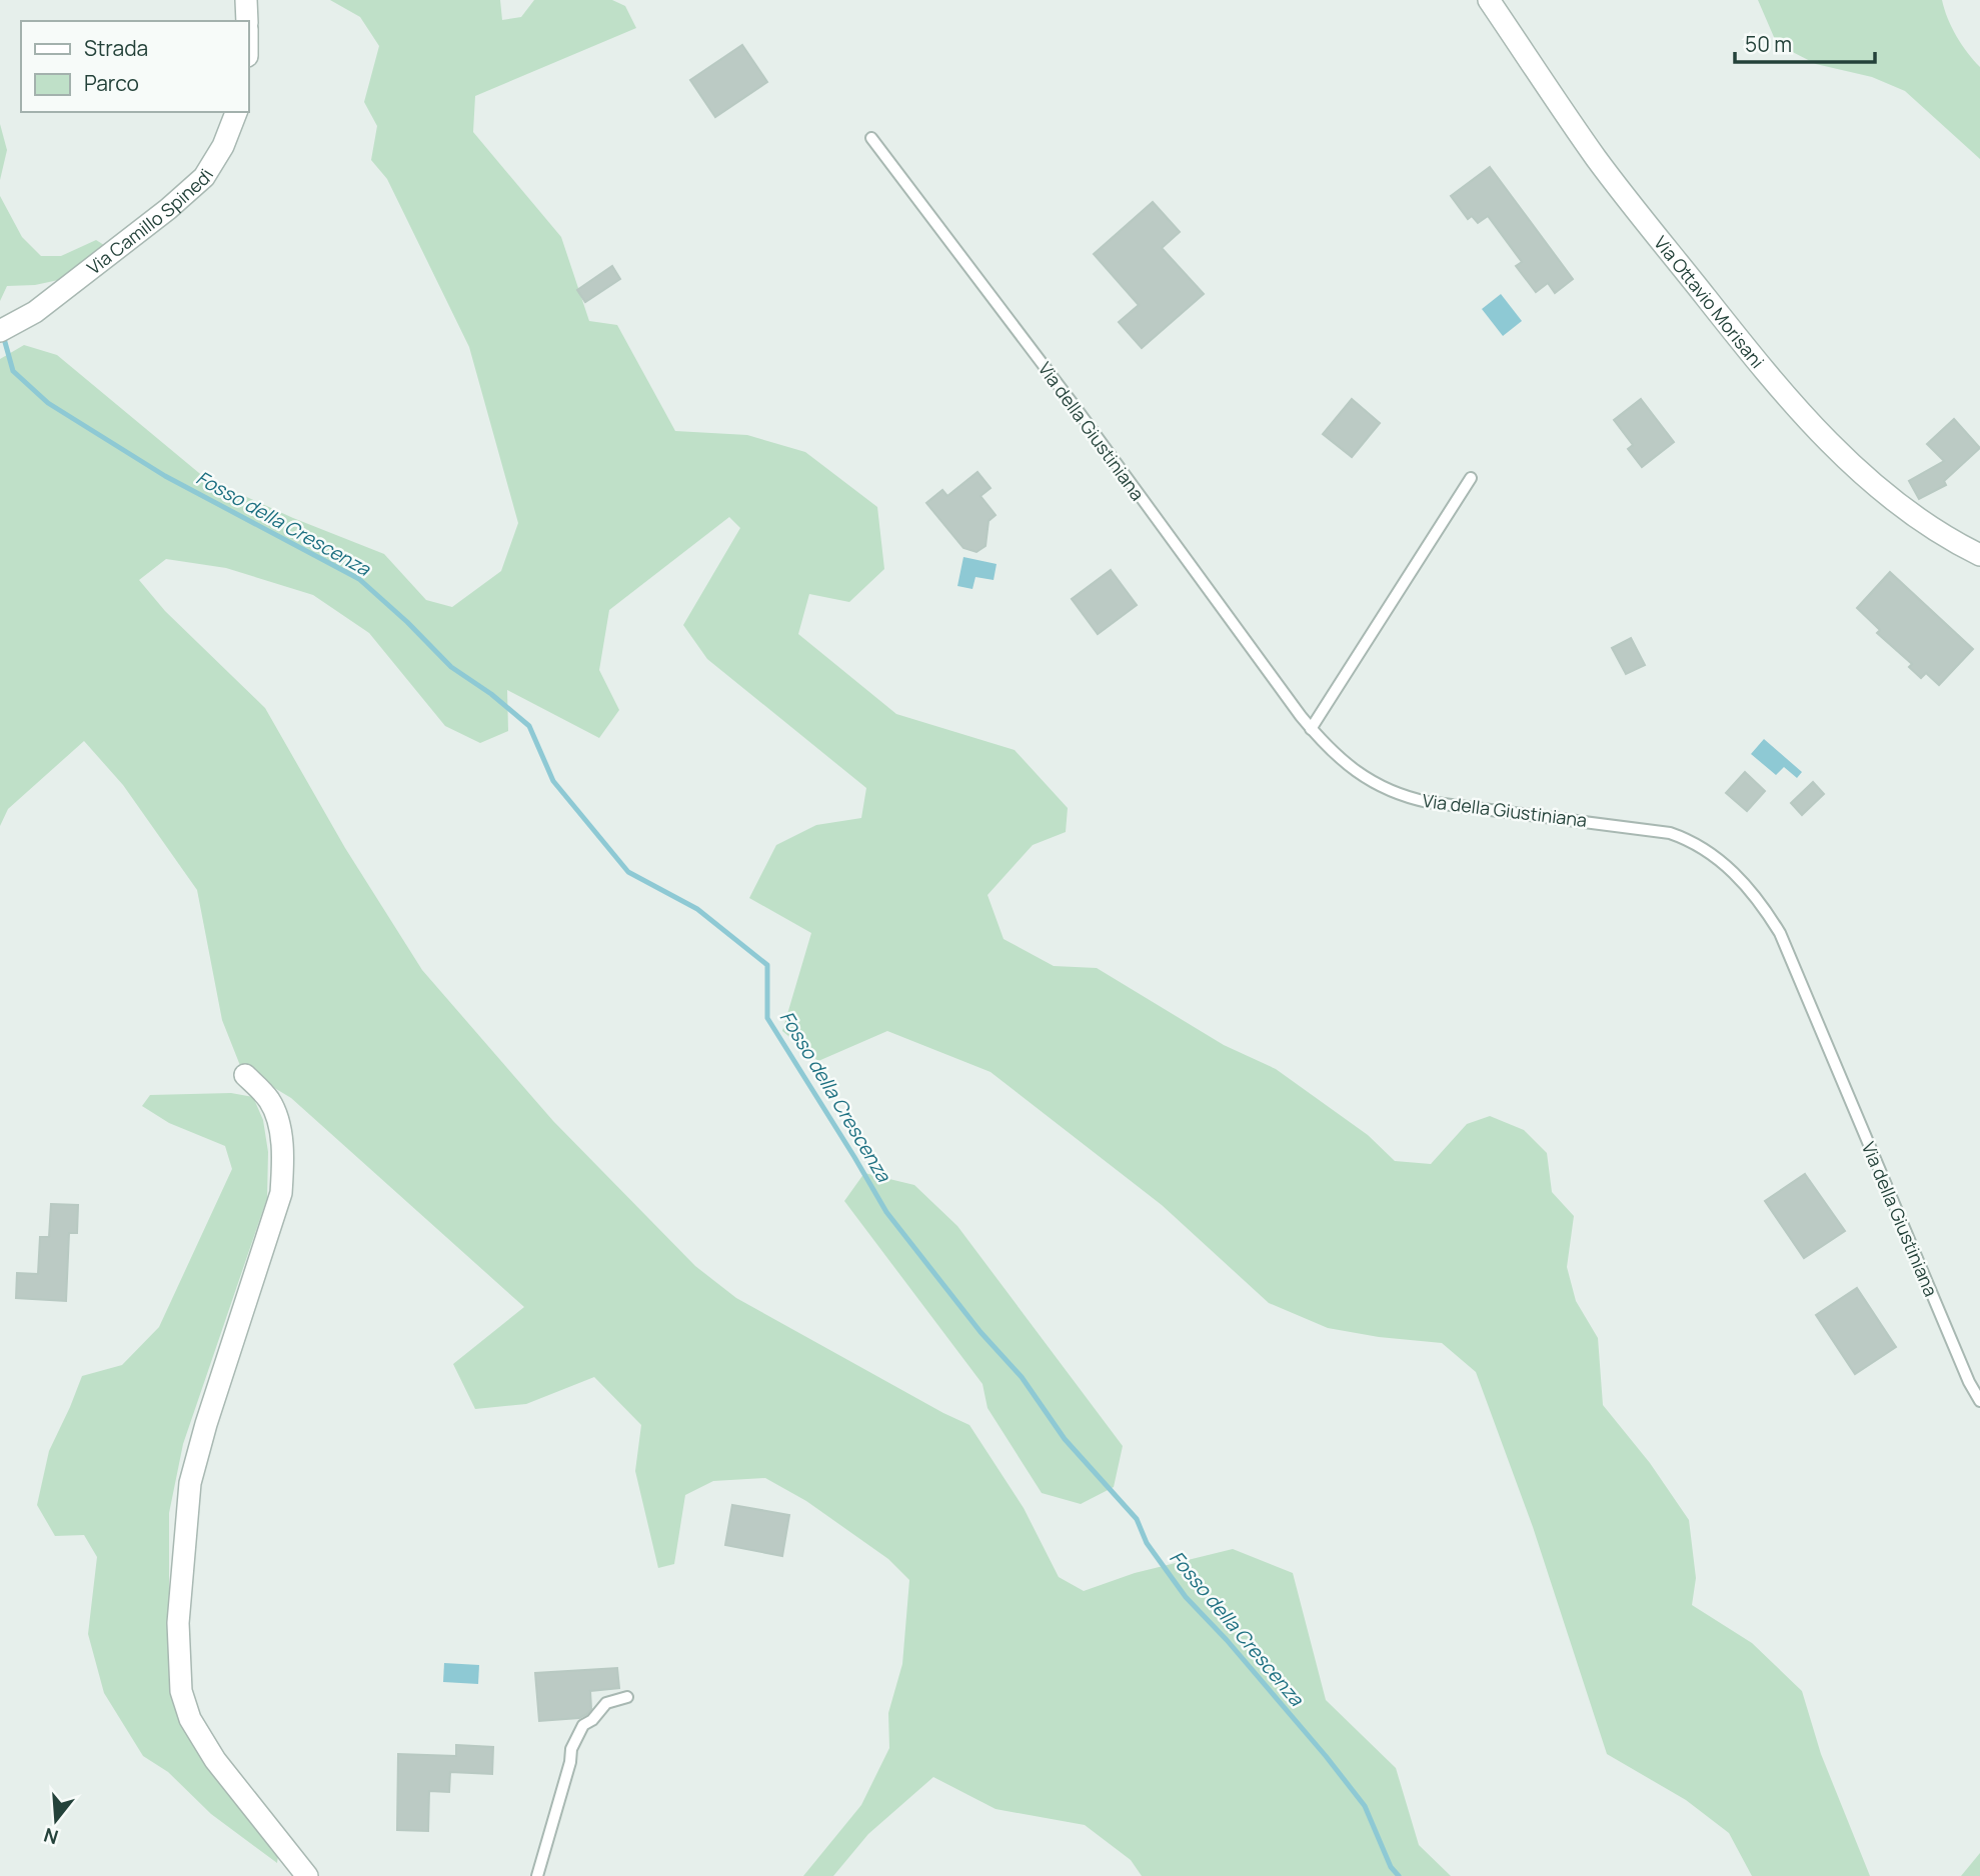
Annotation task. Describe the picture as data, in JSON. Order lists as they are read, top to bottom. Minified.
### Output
{"streets":{"street":["Via Camillo Spinedi","Via Ottavio Morisani"],"lane":["Via della Giustiniana"]},"water":["Fosso della Crescenza"],"legend":["Strada","Parco"],"scale_bar":"50 m","north":"bottom"}
